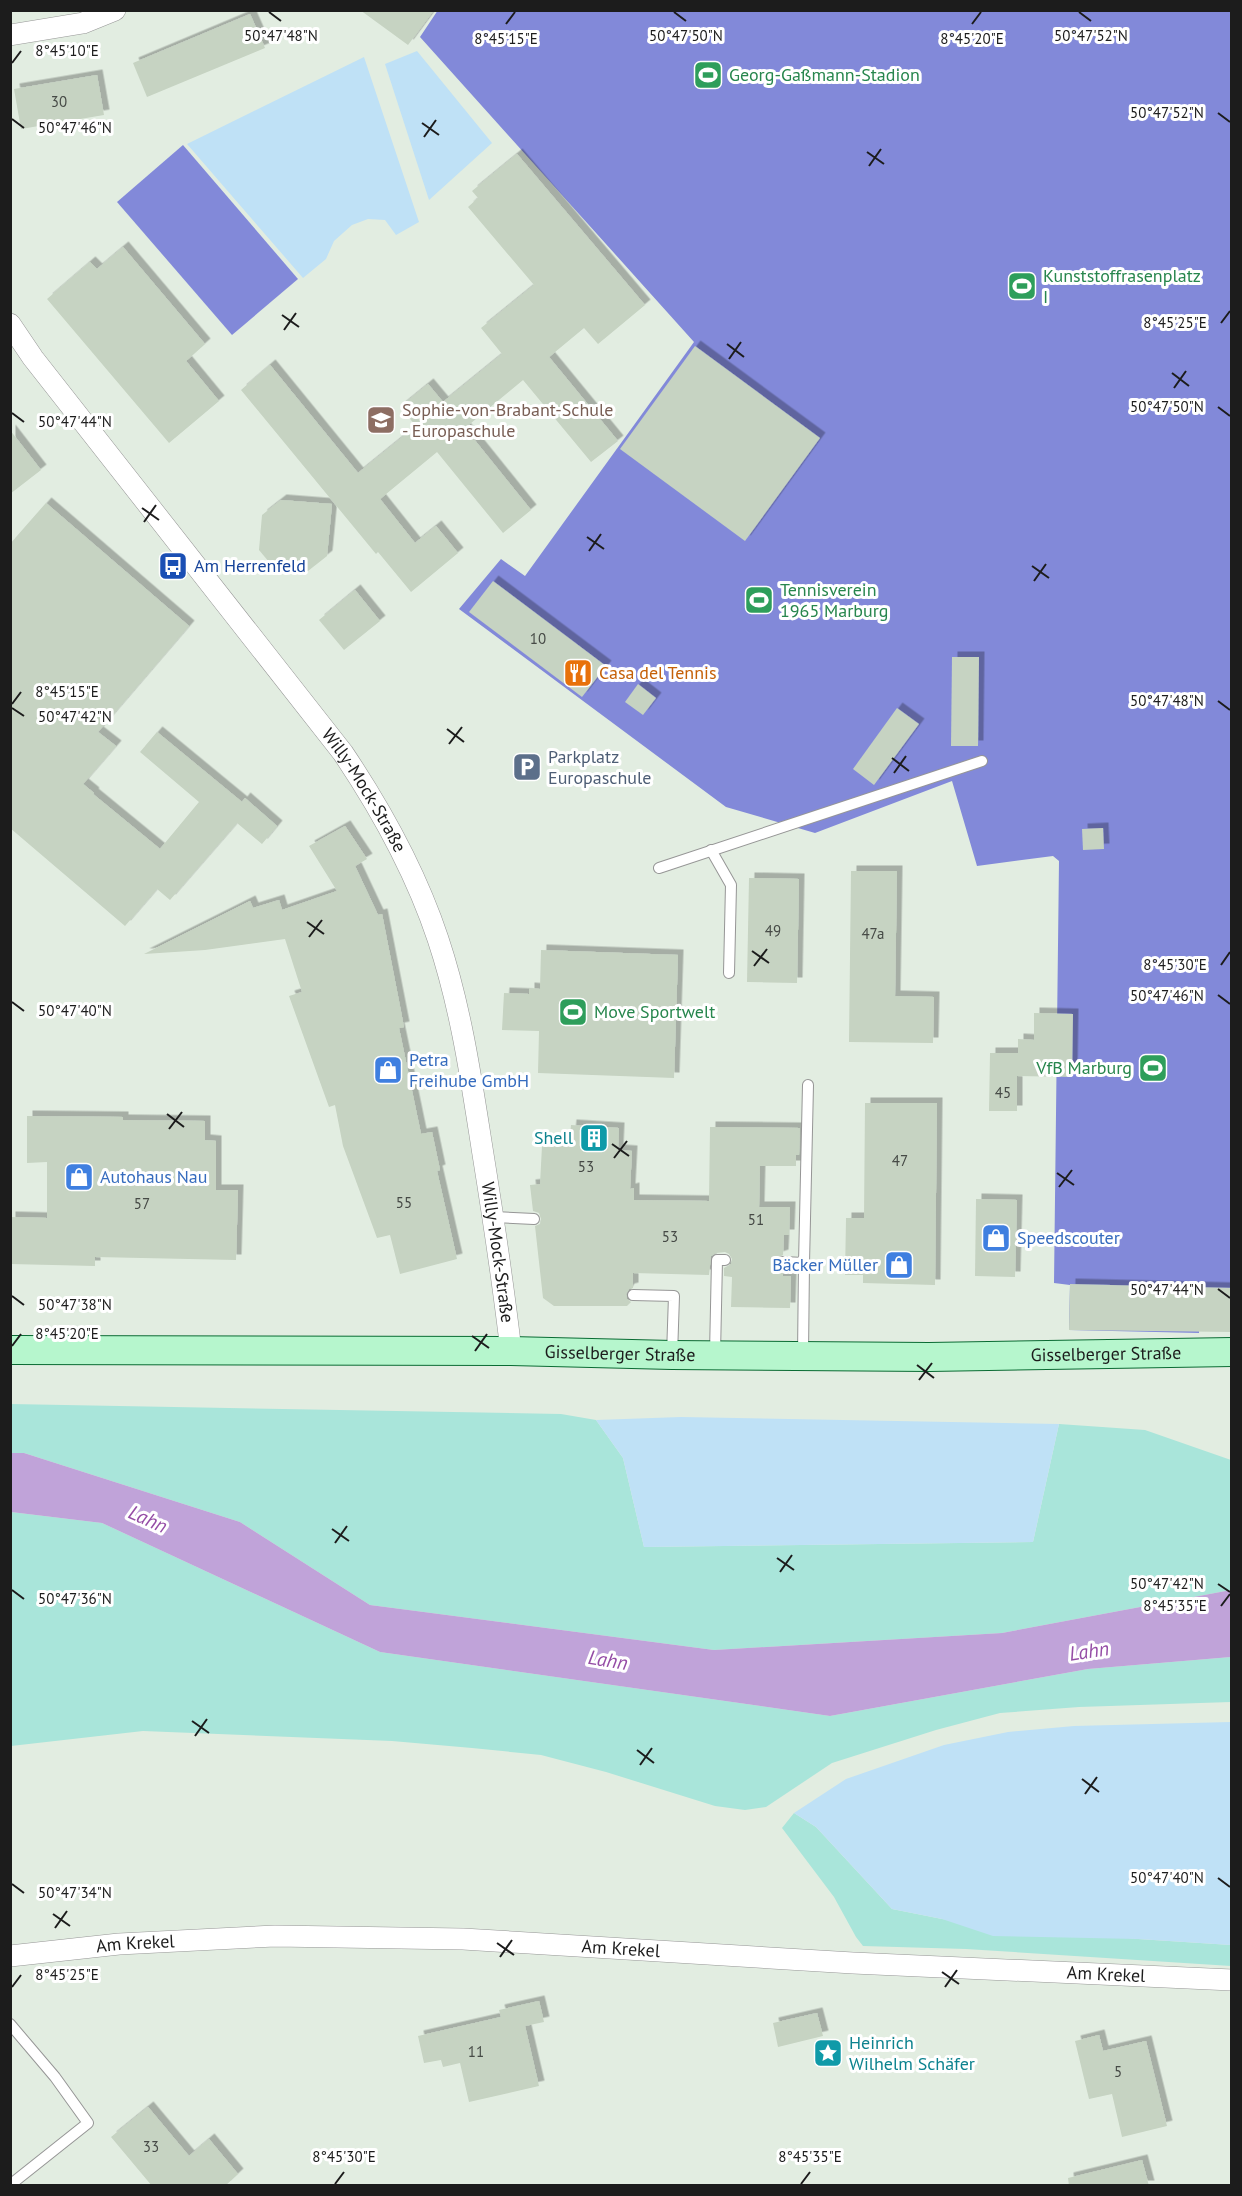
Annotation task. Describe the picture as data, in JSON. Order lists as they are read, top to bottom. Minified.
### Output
{"streets":{"main road":["Gisselberger Straße"],"street":["Willy-Mock-Straße","Am Krekel"]},"crossings":[["Willy-Mock-Straße","Gisselberger Straße"]],"water":["Lahn"],"places":{"sports":["Georg-Gaßmann-Stadion","Kunststoffrasenplatz I","Tennisverein 1965 Marburg","Move Sportwelt","VfB Marburg"],"school or university":["Sophie-von-Brabant-Schule - Europaschule"],"bus stop":["Am Herrenfeld"],"restaurant":["Casa del Tennis"],"parking":["Parkplatz Europaschule"],"shop":["Petra Freihube GmbH","Autohaus Nau","Speedscouter","Bäcker Müller"],"building":["Shell"],"place":["Heinrich Wilhelm Schäfer"]},"house_numbers":["30","10","49","47a","45","47","53","55","57","51","53","11","5","33"],"coordinates":["50°47'48\"N","50°47'50\"N","50°47'52\"N","8°45'15\"E","8°45'20\"E","8°45'10\"E","50°47'46\"N","8°45'25\"E","50°47'44\"N","50°47'42\"N","8°45'30\"E","50°47'40\"N","50°47'38\"N","50°47'36\"N","8°45'35\"E","50°47'34\"N"]}
